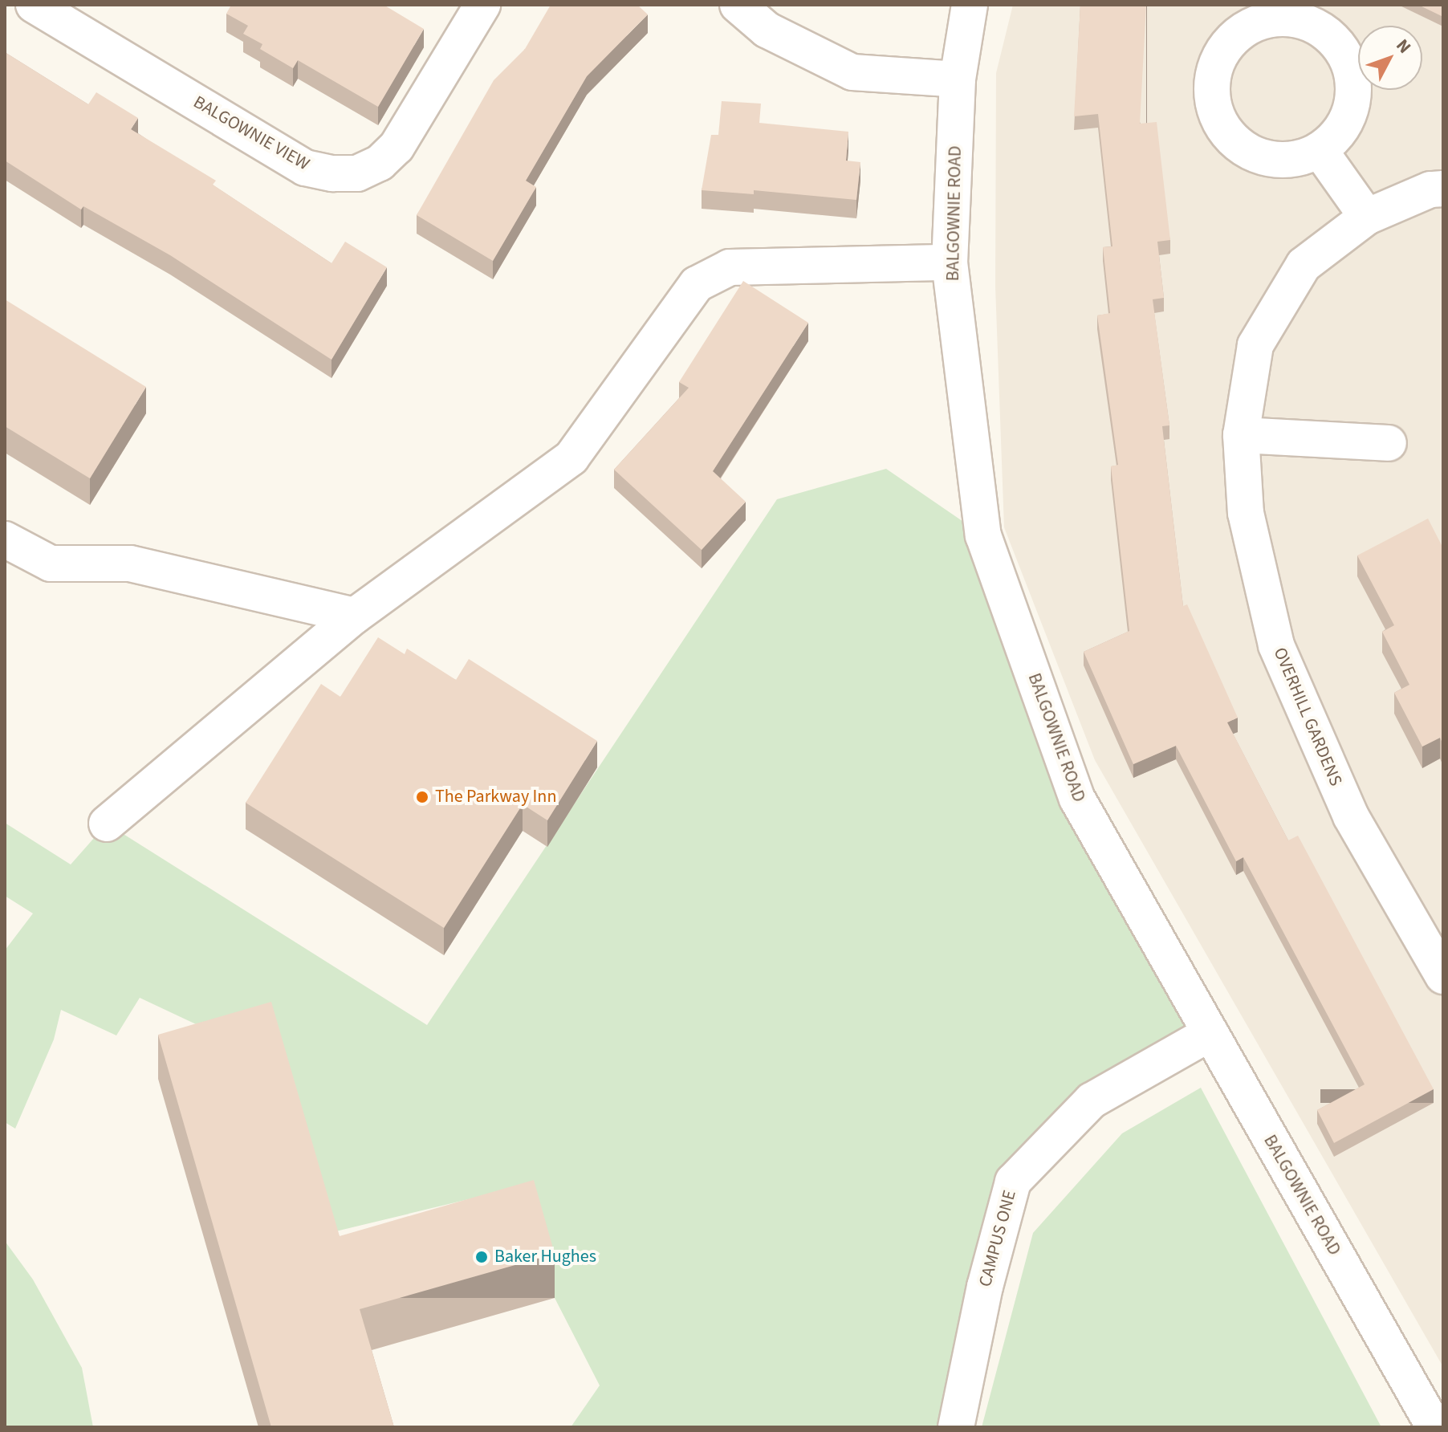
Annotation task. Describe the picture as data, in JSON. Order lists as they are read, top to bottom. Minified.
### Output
{"streets":{"street":["BALGOWNIE VIEW","BALGOWNIE ROAD","OVERHILL GARDENS","CAMPUS ONE"]},"crossings":[["BALGOWNIE ROAD","CAMPUS ONE"]],"places":["The Parkway Inn","Baker Hughes"],"north":"top right"}
